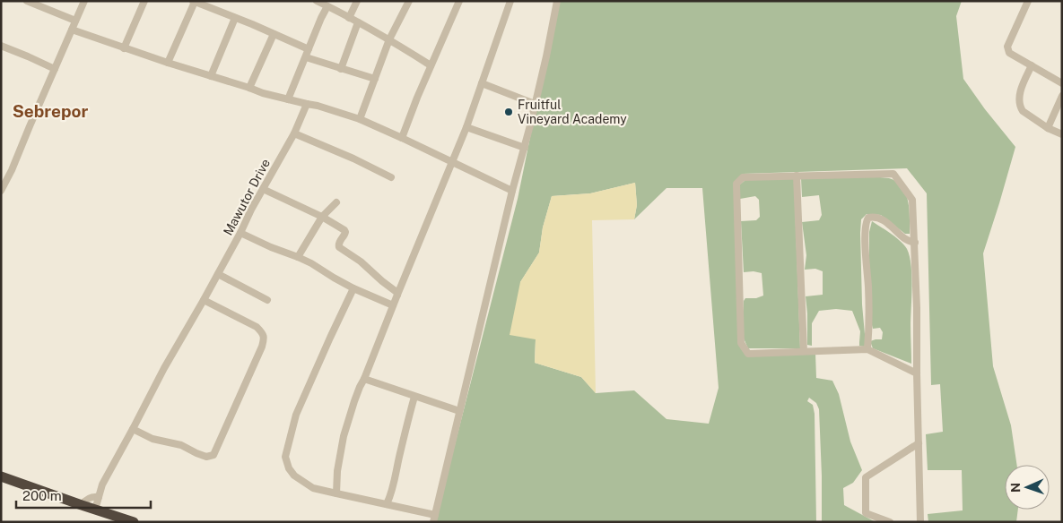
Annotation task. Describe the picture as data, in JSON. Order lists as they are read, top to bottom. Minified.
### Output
{"streets":{"street":["Mawutor Drive"]},"districts":["Sebrepor"],"places":["Fruitful Vineyard Academy"],"scale_bar":"200 m","north":"left"}
